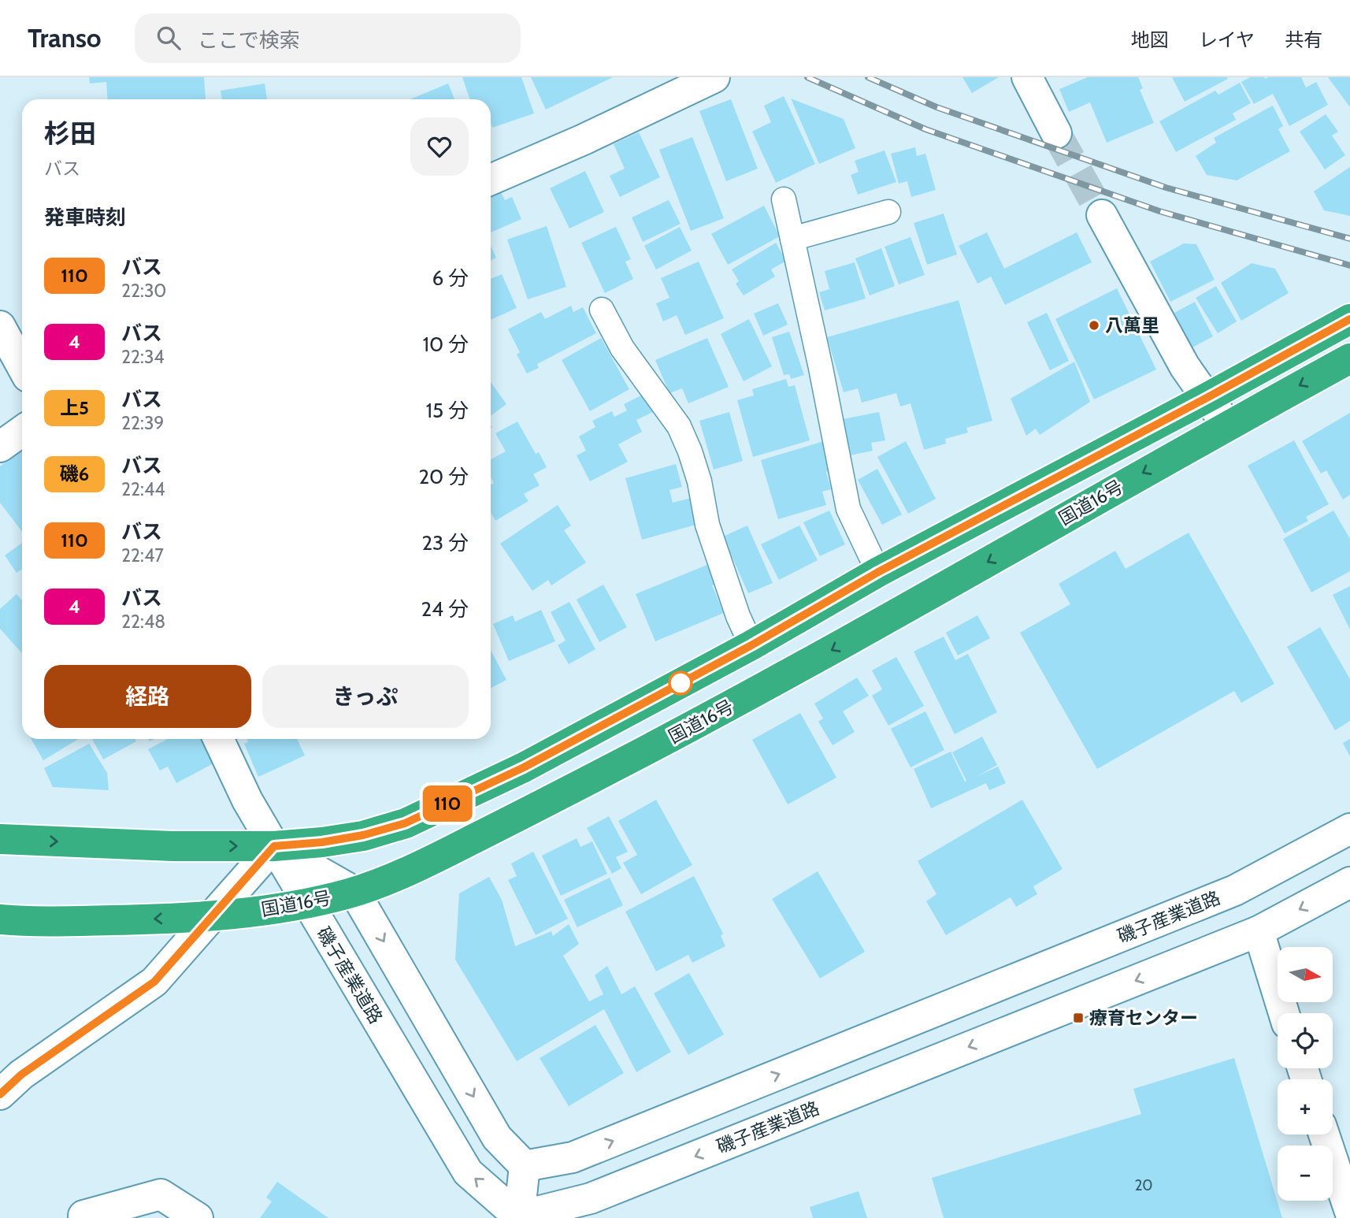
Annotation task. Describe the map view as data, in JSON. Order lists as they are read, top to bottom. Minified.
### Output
{"streets":{"highway":["国道16号"],"street":["磯子産業道路"]},"crossings":[["国道16号","磯子産業道路"]],"places":{"other":["八萬里"],"transit":["療育センター"]},"lines":["bus line 110"],"house_numbers":["20"],"north":"right","page":{"header":"Transo","search":"ここで検索","nav":["地図","レイヤ","共有"],"on_map":"110","heading":[["杉田","バス"],"発車時刻"],"list":[{"mark":"110","name":"バス","note":"22:30","value":"6 分"},{"mark":"4","name":"バス","note":"22:34","value":"10 分"},{"mark":"上5","name":"バス","note":"22:39","value":"15 分"},{"mark":"磯6","name":"バス","note":"22:44","value":"20 分"},{"mark":"110","name":"バス","note":"22:47","value":"23 分"},{"mark":"4","name":"バス","note":"22:48","value":"24 分"}],"buttons":["経路","きっぷ"],"map_buttons":["+","−"]}}
